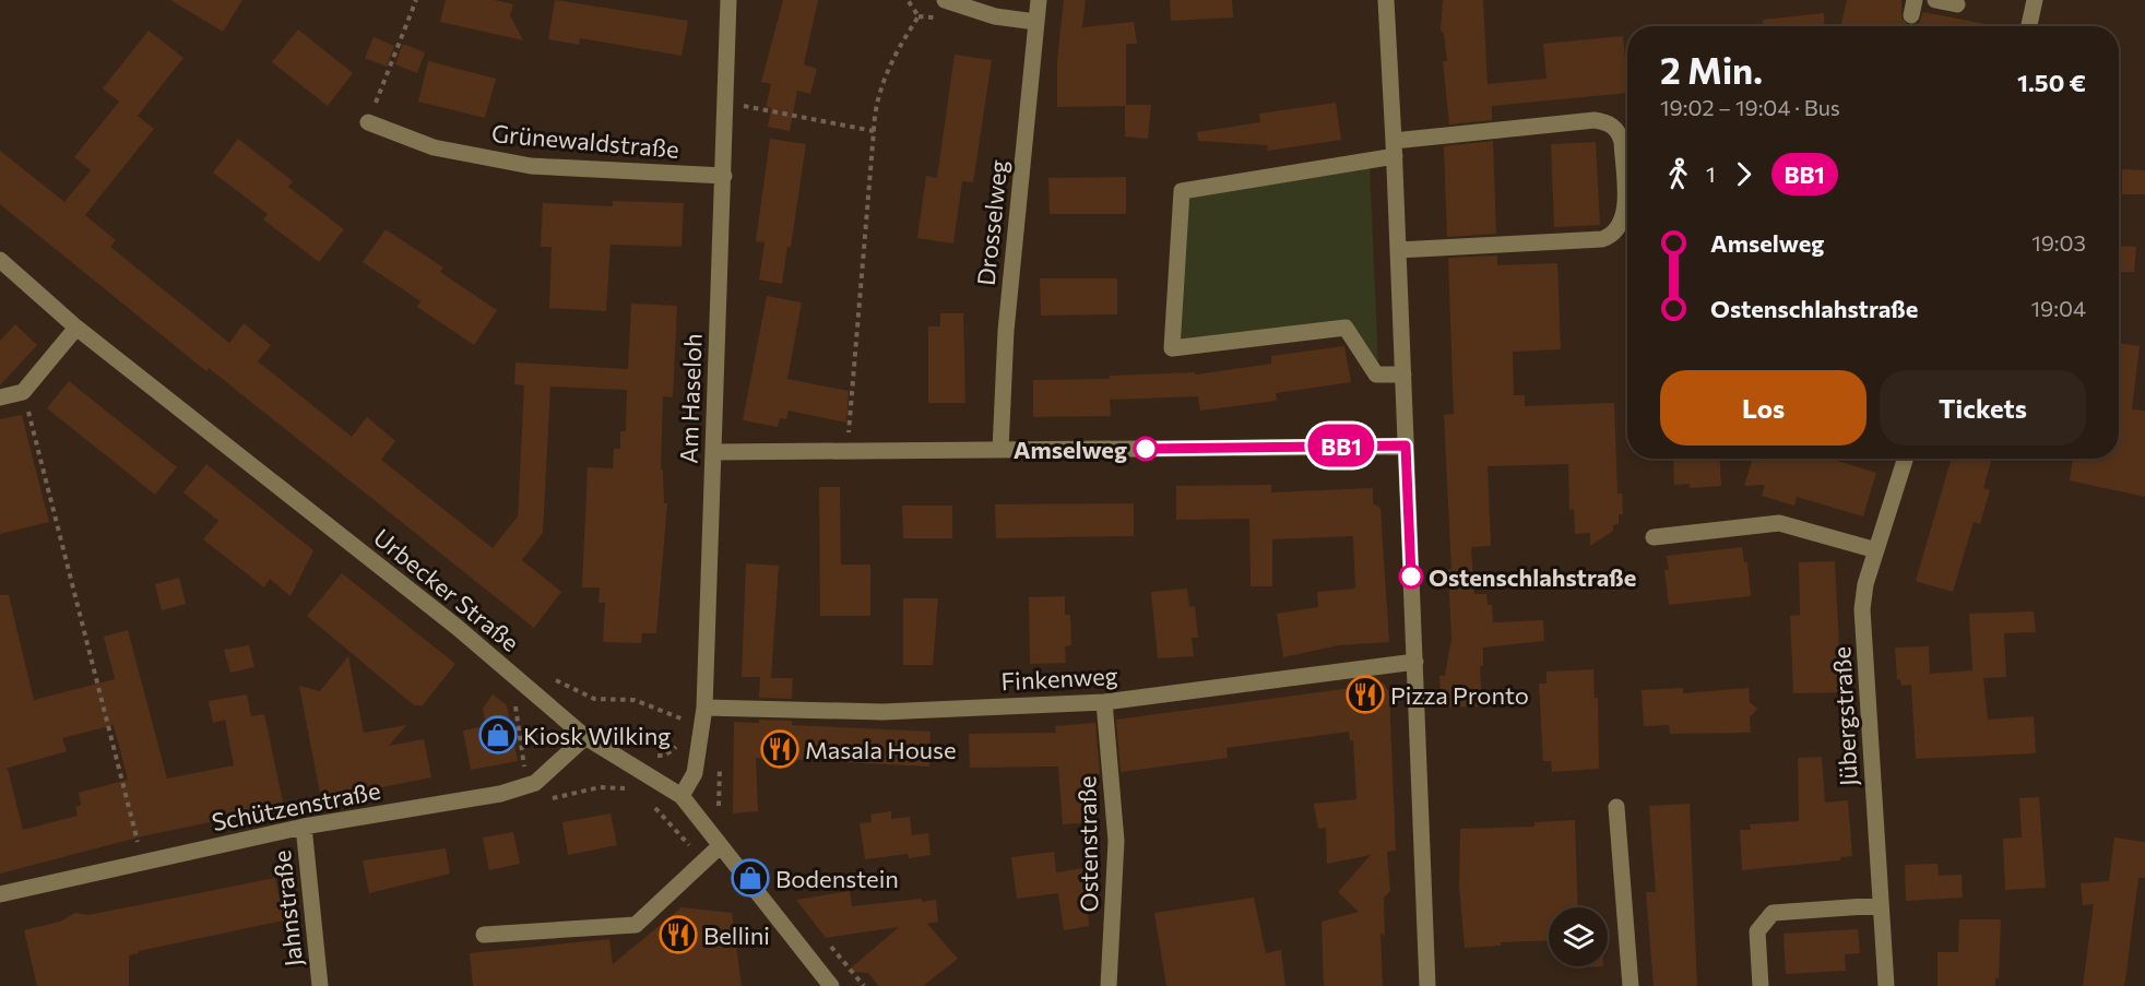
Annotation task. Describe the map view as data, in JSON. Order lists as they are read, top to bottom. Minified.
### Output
{"streets":{"street":["Grünewaldstraße","Drosselweg","Am Haseloh","Urbecker Straße","Finkenweg","Jübergstraße","Schützenstraße","Ostenstraße","Jahnstraße"]},"crossings":[["Grünewaldstraße","Am Haseloh"],["Am Haseloh","Urbecker Straße"],["Am Haseloh","Finkenweg"],["Urbecker Straße","Schützenstraße"],["Finkenweg","Ostenstraße"],["Schützenstraße","Jahnstraße"]],"places":{"other":["Amselweg","Ostenschlahstraße"],"restaurant":["Pizza Pronto","Masala House","Bellini"],"shop":["Kiosk Wilking","Bodenstein"]},"lines":["bus line BB1"],"page":{"on_map":"BB1","heading":["2 Min.","19:02 – 19:04 · Bus","1.50 €"],"legs":["1","BB1"],"list":[{"name":"Amselweg","value":"19:03"},{"name":"Ostenschlahstraße","value":"19:04"}],"buttons":["Los","Tickets"]}}
